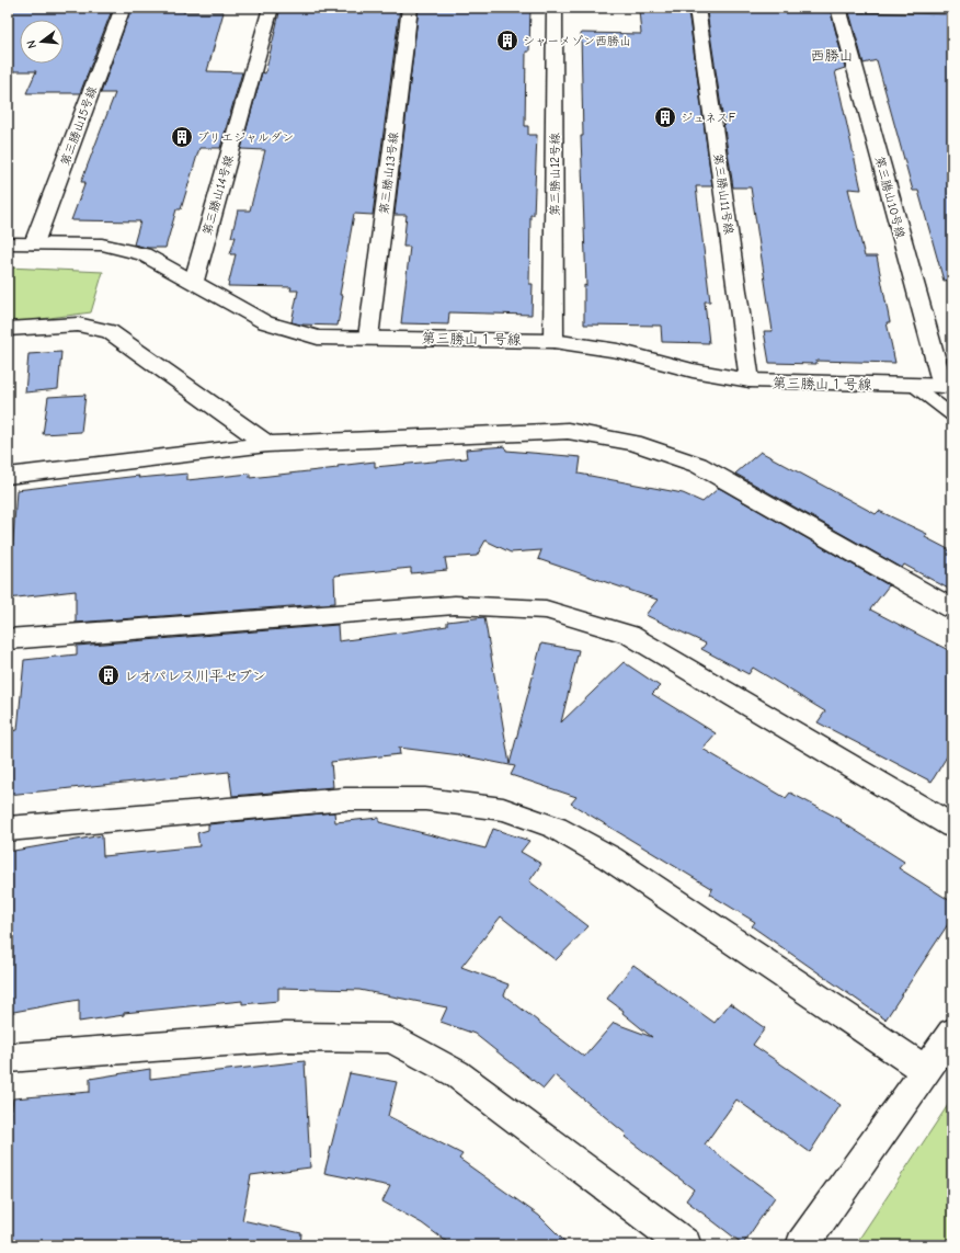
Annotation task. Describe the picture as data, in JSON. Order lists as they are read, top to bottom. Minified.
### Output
{"streets":{"street":["第三勝山15号線","第三勝山13号線","第三勝山12号線","第三勝山11号線","第三勝山14号線","第三勝山10号線","第三勝山１号線"]},"crossings":[["第三勝山15号線","第三勝山１号線"],["第三勝山13号線","第三勝山１号線"],["第三勝山12号線","第三勝山１号線"],["第三勝山11号線","第三勝山１号線"],["第三勝山14号線","第三勝山１号線"],["第三勝山10号線","第三勝山１号線"]],"districts":["西勝山"],"places":{"building":["シャーメゾン西勝山","ジュネスF","ブリエジャルダン","レオパレス川平セブン"]},"north":"left"}
